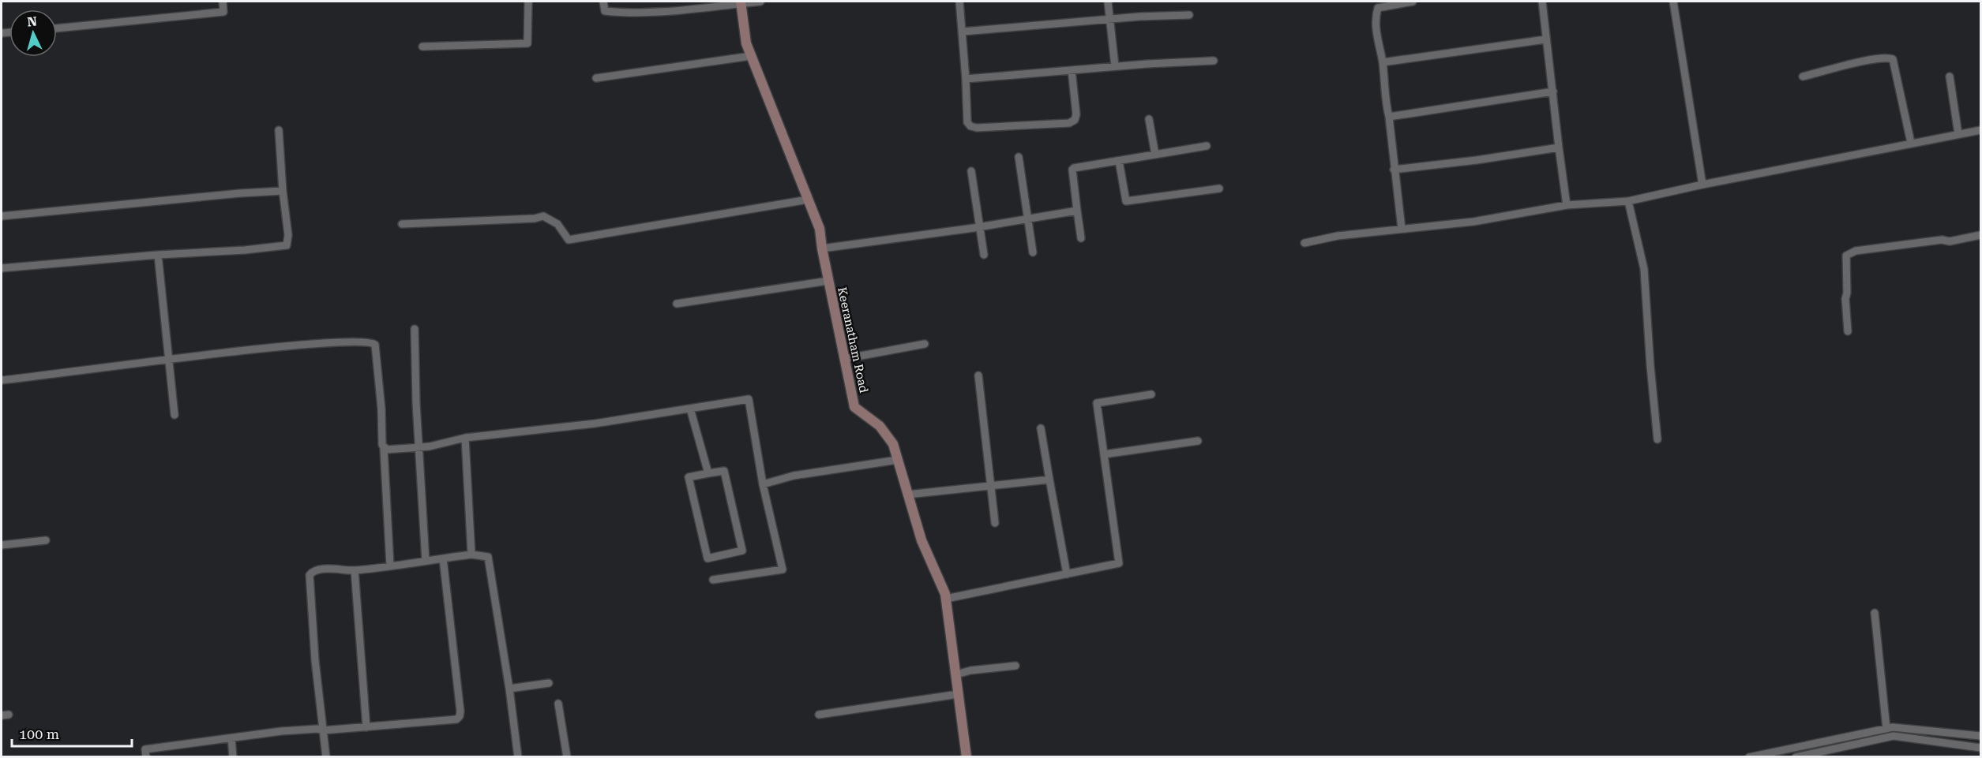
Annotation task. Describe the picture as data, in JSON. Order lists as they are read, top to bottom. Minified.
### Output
{"streets":{"street":["Keeranatham Road"]},"scale_bar":"100 m","north":"top"}
